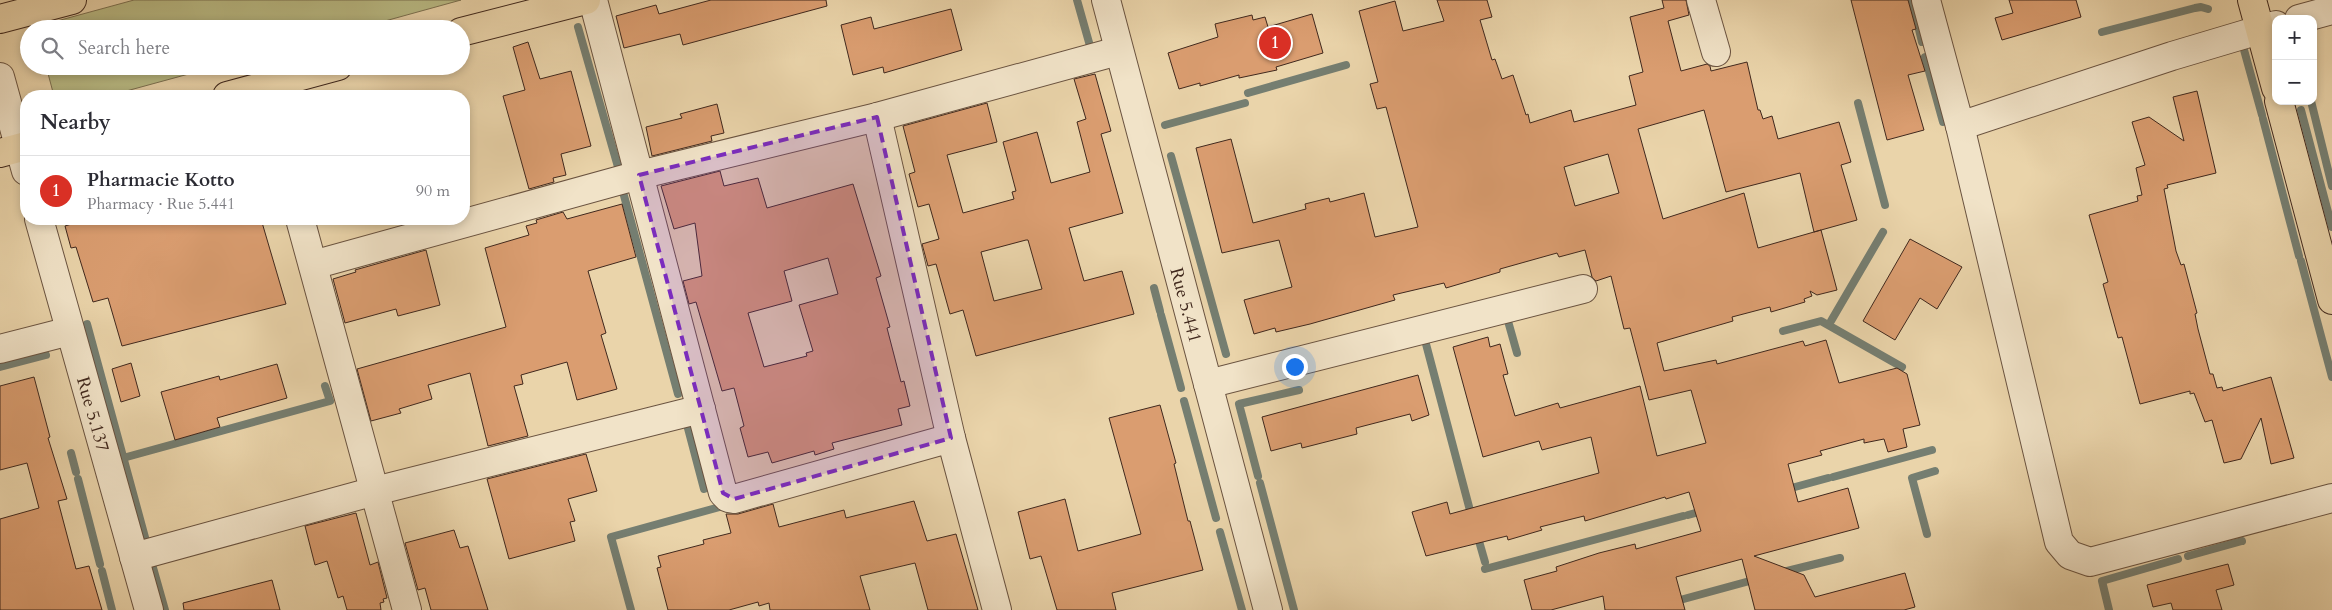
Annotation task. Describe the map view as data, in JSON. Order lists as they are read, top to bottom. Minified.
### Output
{"streets":{"street":["Rue 5.441","Rue 5.137"]},"page":{"map_buttons":["+","−"],"search":"Search here","pins":"1","heading":"Nearby","list":[{"mark":"1","name":"Pharmacie Kotto","note":"Pharmacy · Rue 5.441","value":"90 m"}]}}
